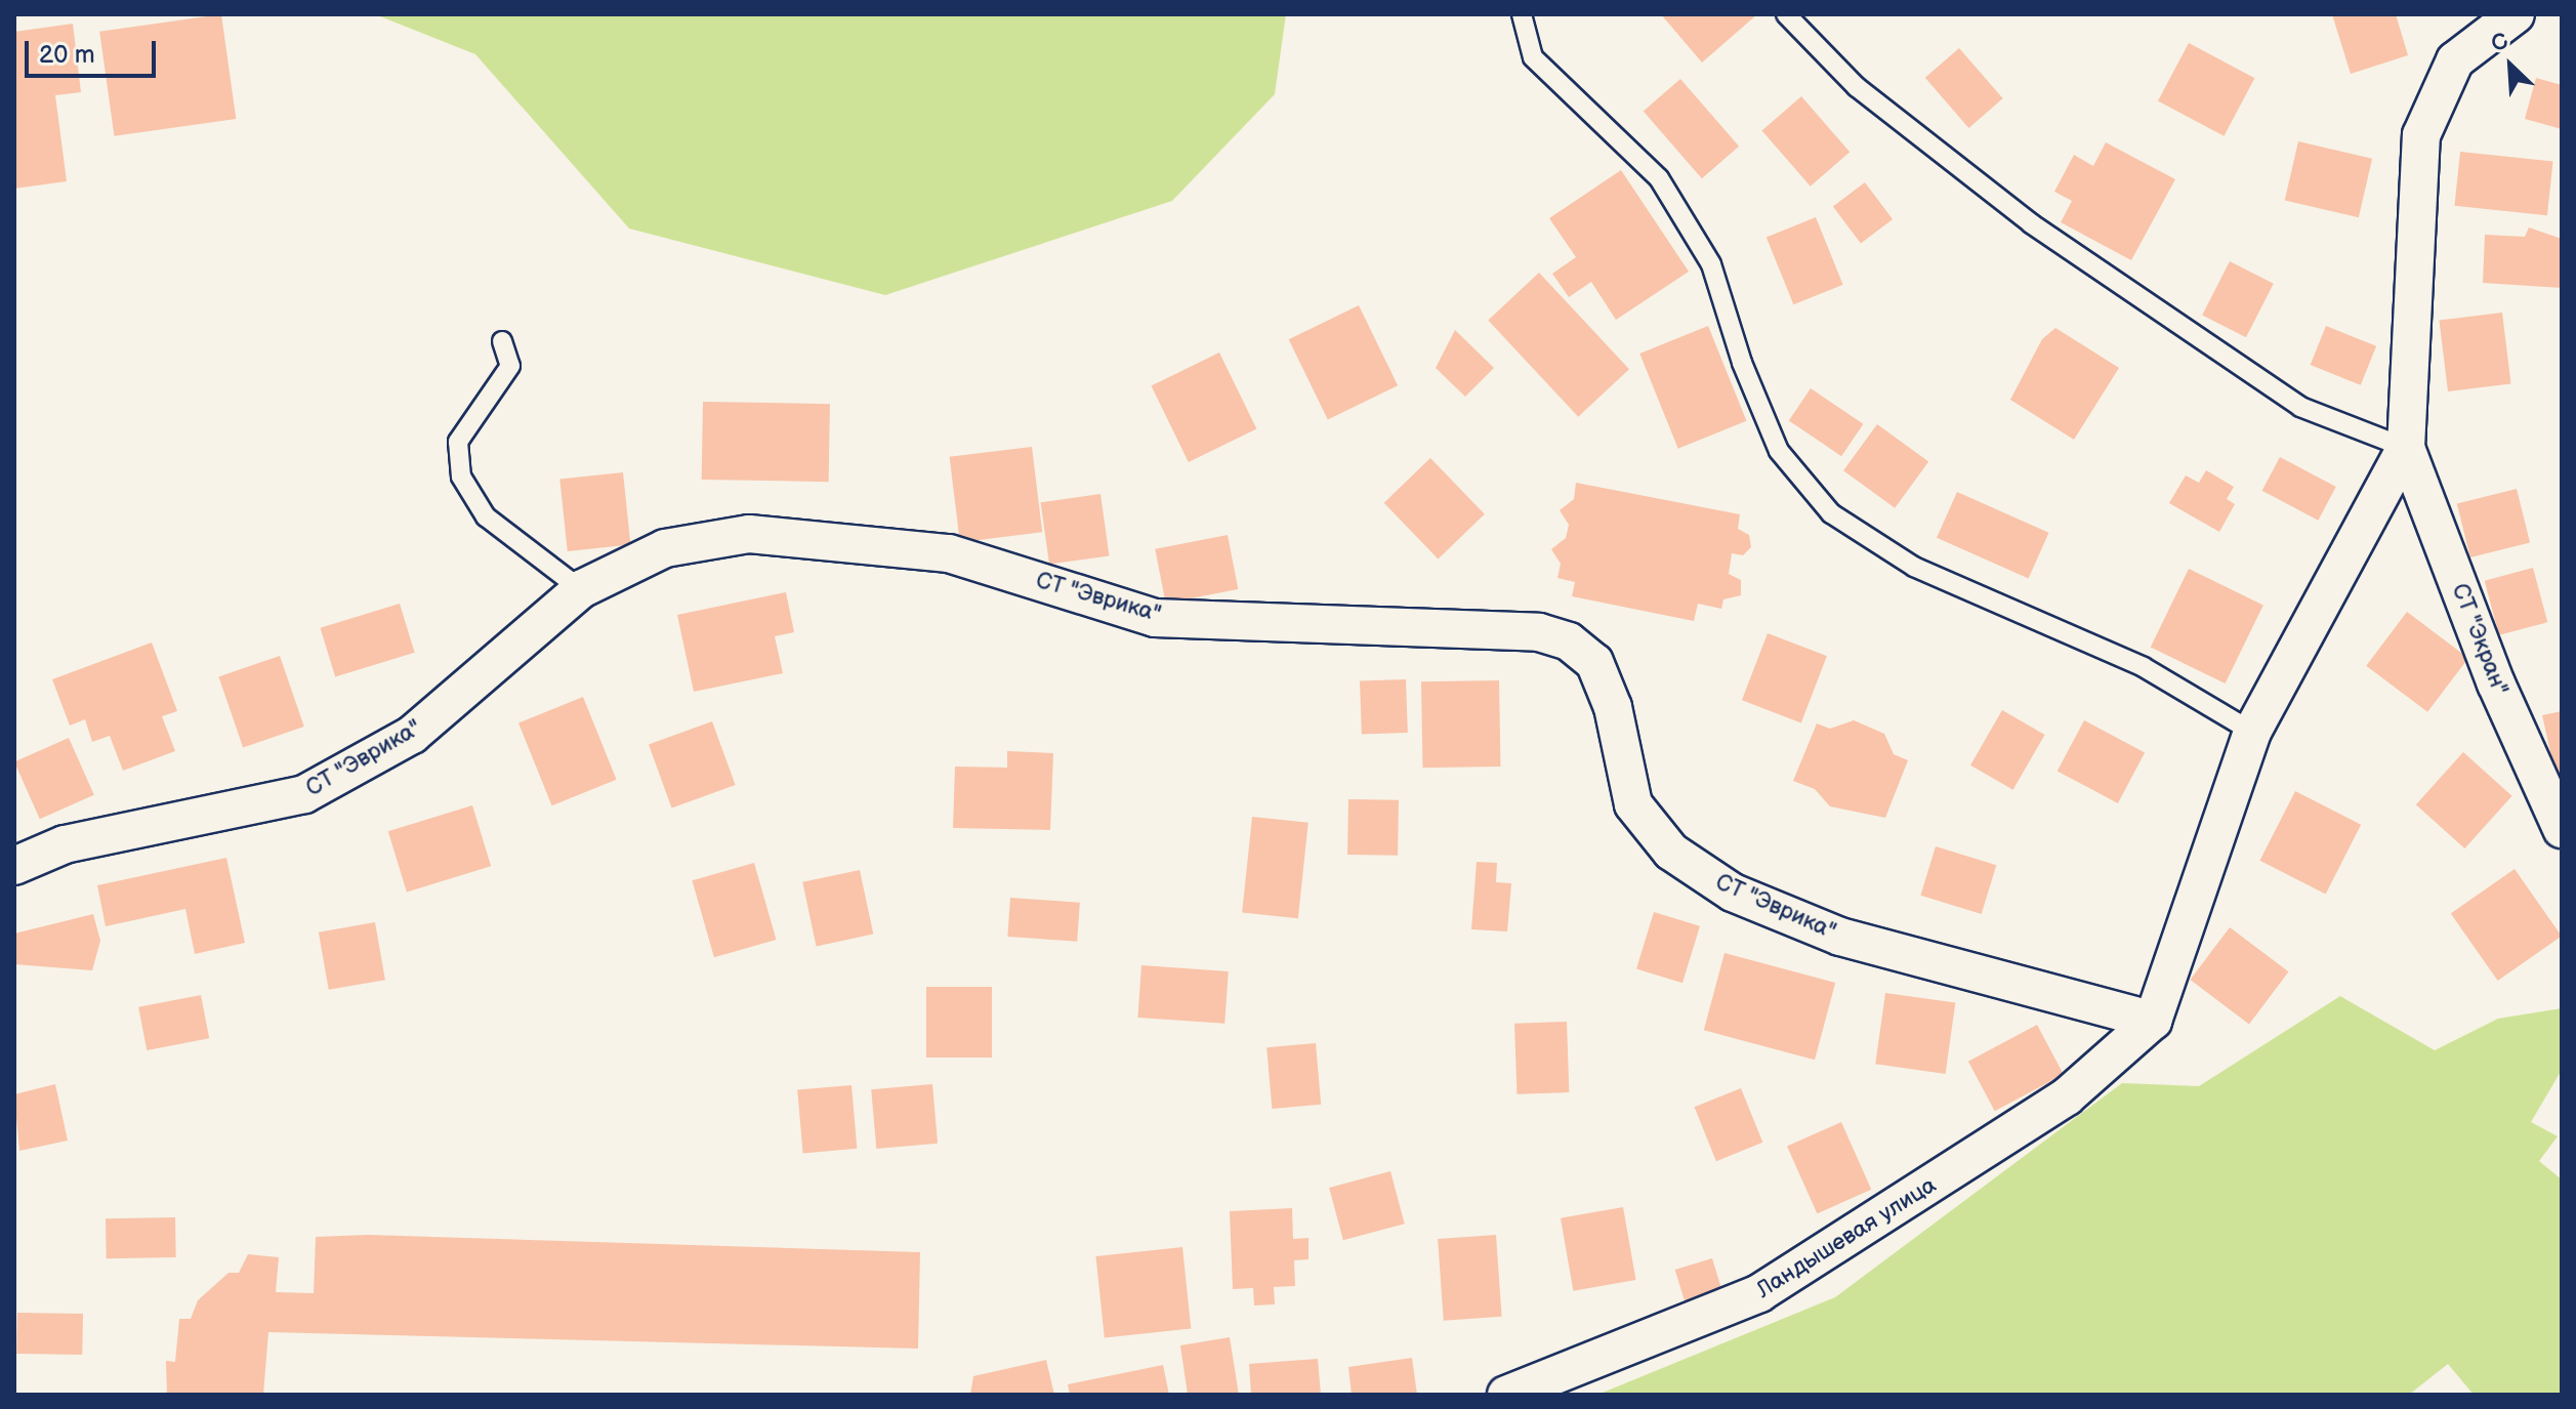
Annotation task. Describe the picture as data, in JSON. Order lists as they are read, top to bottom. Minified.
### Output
{"streets":{"street":["СТ \"Эврика\"","СТ \"Экран\"","Ландышевая улица"]},"crossings":[["СТ \"Эврика\"","Ландышевая улица"]],"scale_bar":"20 m","north":"top left"}
